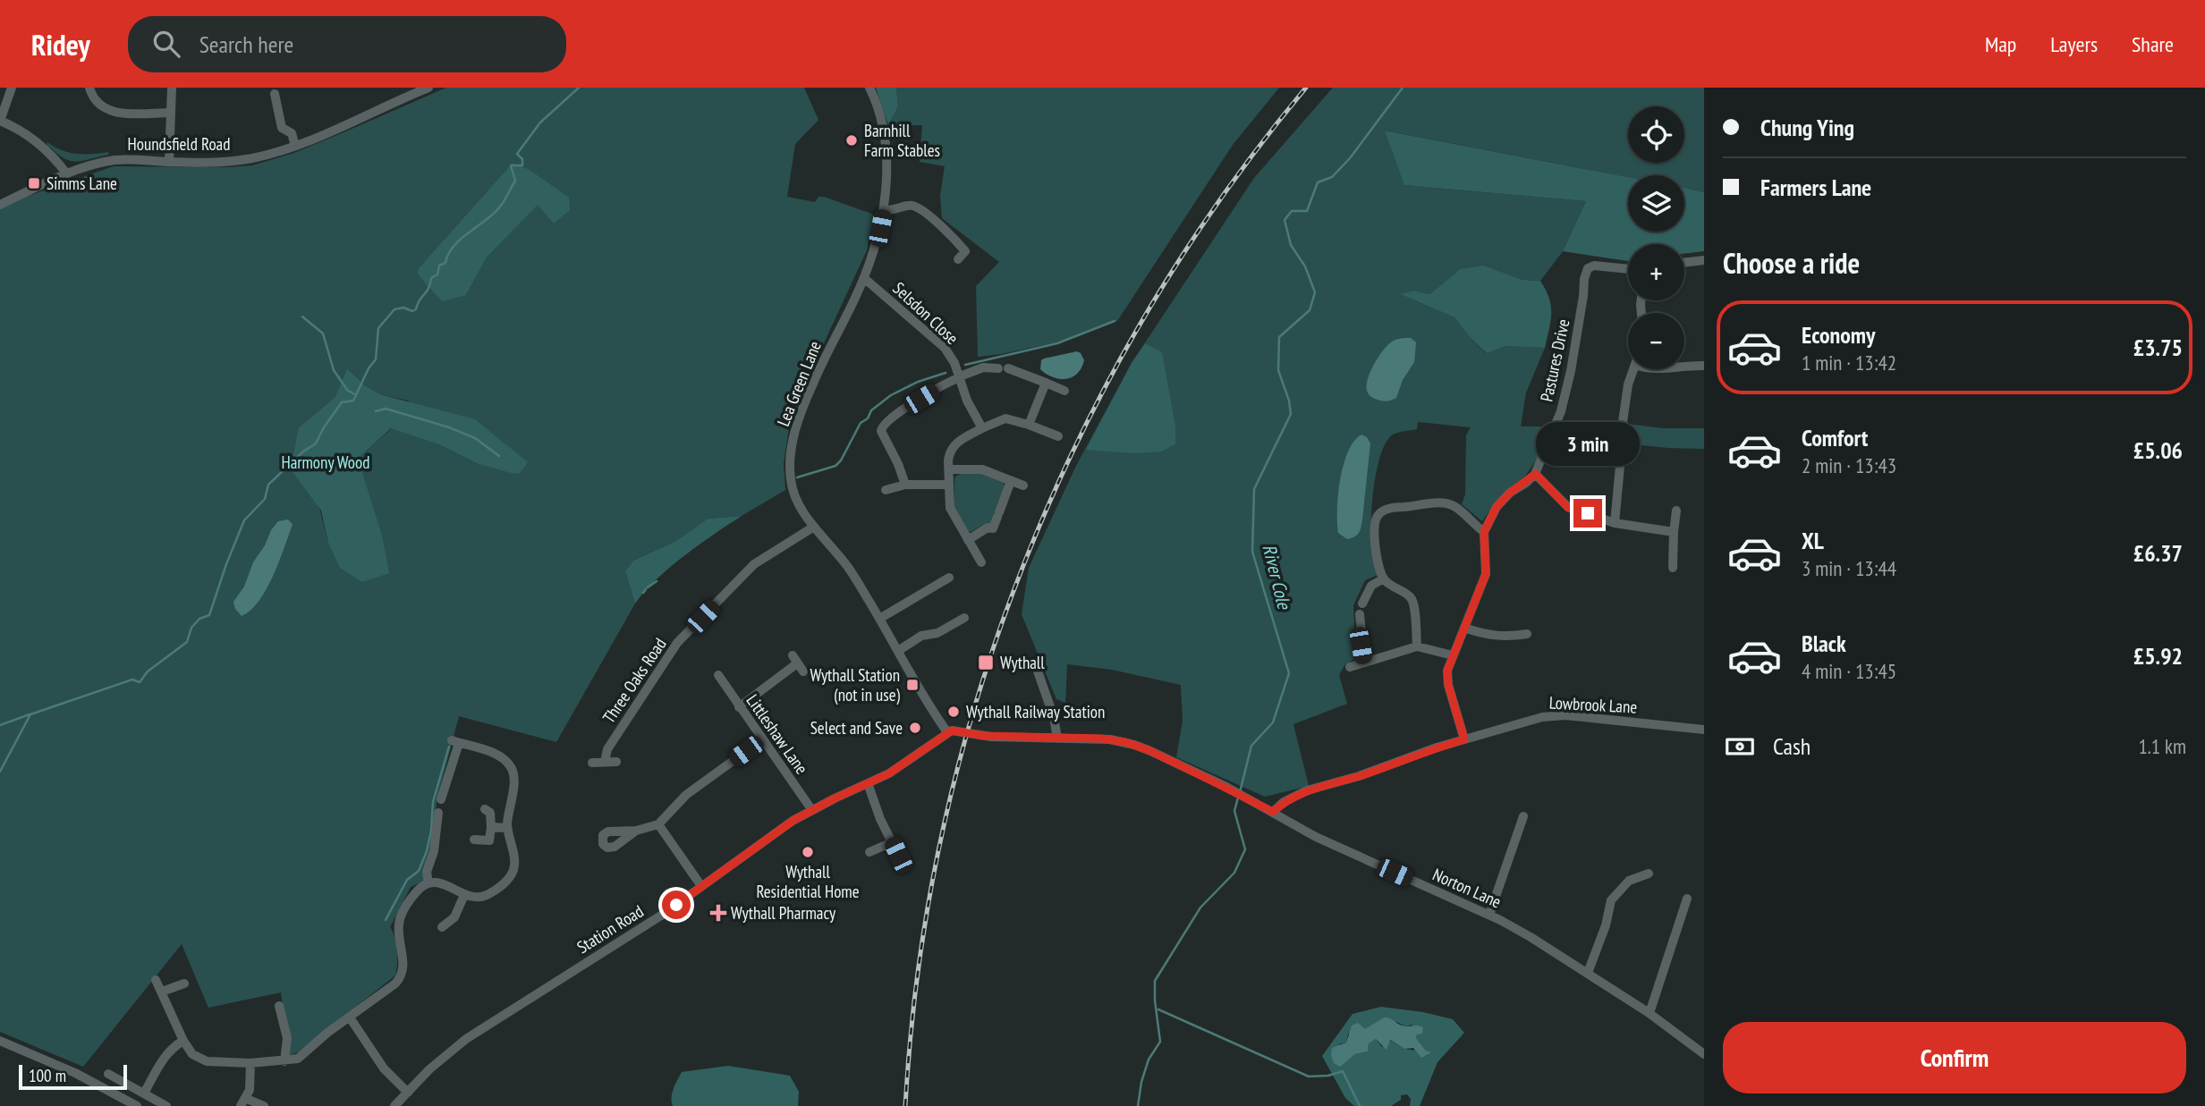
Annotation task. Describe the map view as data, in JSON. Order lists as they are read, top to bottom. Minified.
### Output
{"streets":{"street":["Houndsfield Road","Selsdon Close","Pastures Drive","Lea Green Lane","Three Oaks Road","Lowbrook Lane","Littleshaw Lane","Norton Lane","Station Road"]},"crossings":[["Selsdon Close","Lea Green Lane"],["Lea Green Lane","Three Oaks Road"],["Lea Green Lane","Norton Lane"],["Lea Green Lane","Station Road"],["Lowbrook Lane","Norton Lane"],["Littleshaw Lane","Station Road"],["Norton Lane","Station Road"]],"water":["River Cole"],"parks":["Harmony Wood"],"places":{"other":["Barnhill Farm Stables","Wythall Railway Station","Select and Save","Wythall Residential Home"],"transit":["Simms Lane","Wythall","Wythall Station (not in use)"],"health":["Wythall Pharmacy"]},"scale_bar":"100 m","page":{"header":"Ridey","search":"Search here","nav":["Map","Layers","Share"],"banner":["Chung Ying","Farmers Lane"],"map_buttons":["+","−"],"heading":"Choose a ride","list":[{"name":"Economy","note":"1 min · 13:42","value":"£3.75"},{"name":"Comfort","note":"2 min · 13:43","value":"£5.06"},{"name":"XL","note":"3 min · 13:44","value":"£6.37"},{"name":"Black","note":"4 min · 13:45","value":"£5.92"}],"bubble":"3 min","pay":["Cash","1.1 km"],"buttons":"Confirm","scale":"100 m"}}
